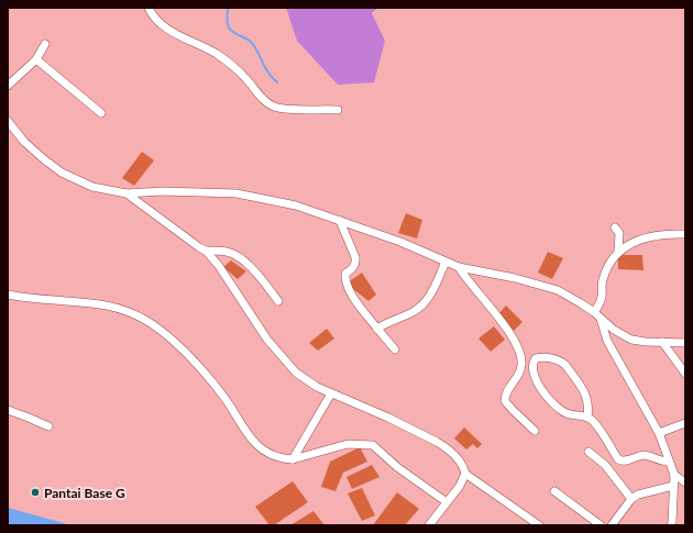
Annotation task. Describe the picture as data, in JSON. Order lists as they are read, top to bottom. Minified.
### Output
{"places":["Pantai Base G"]}
